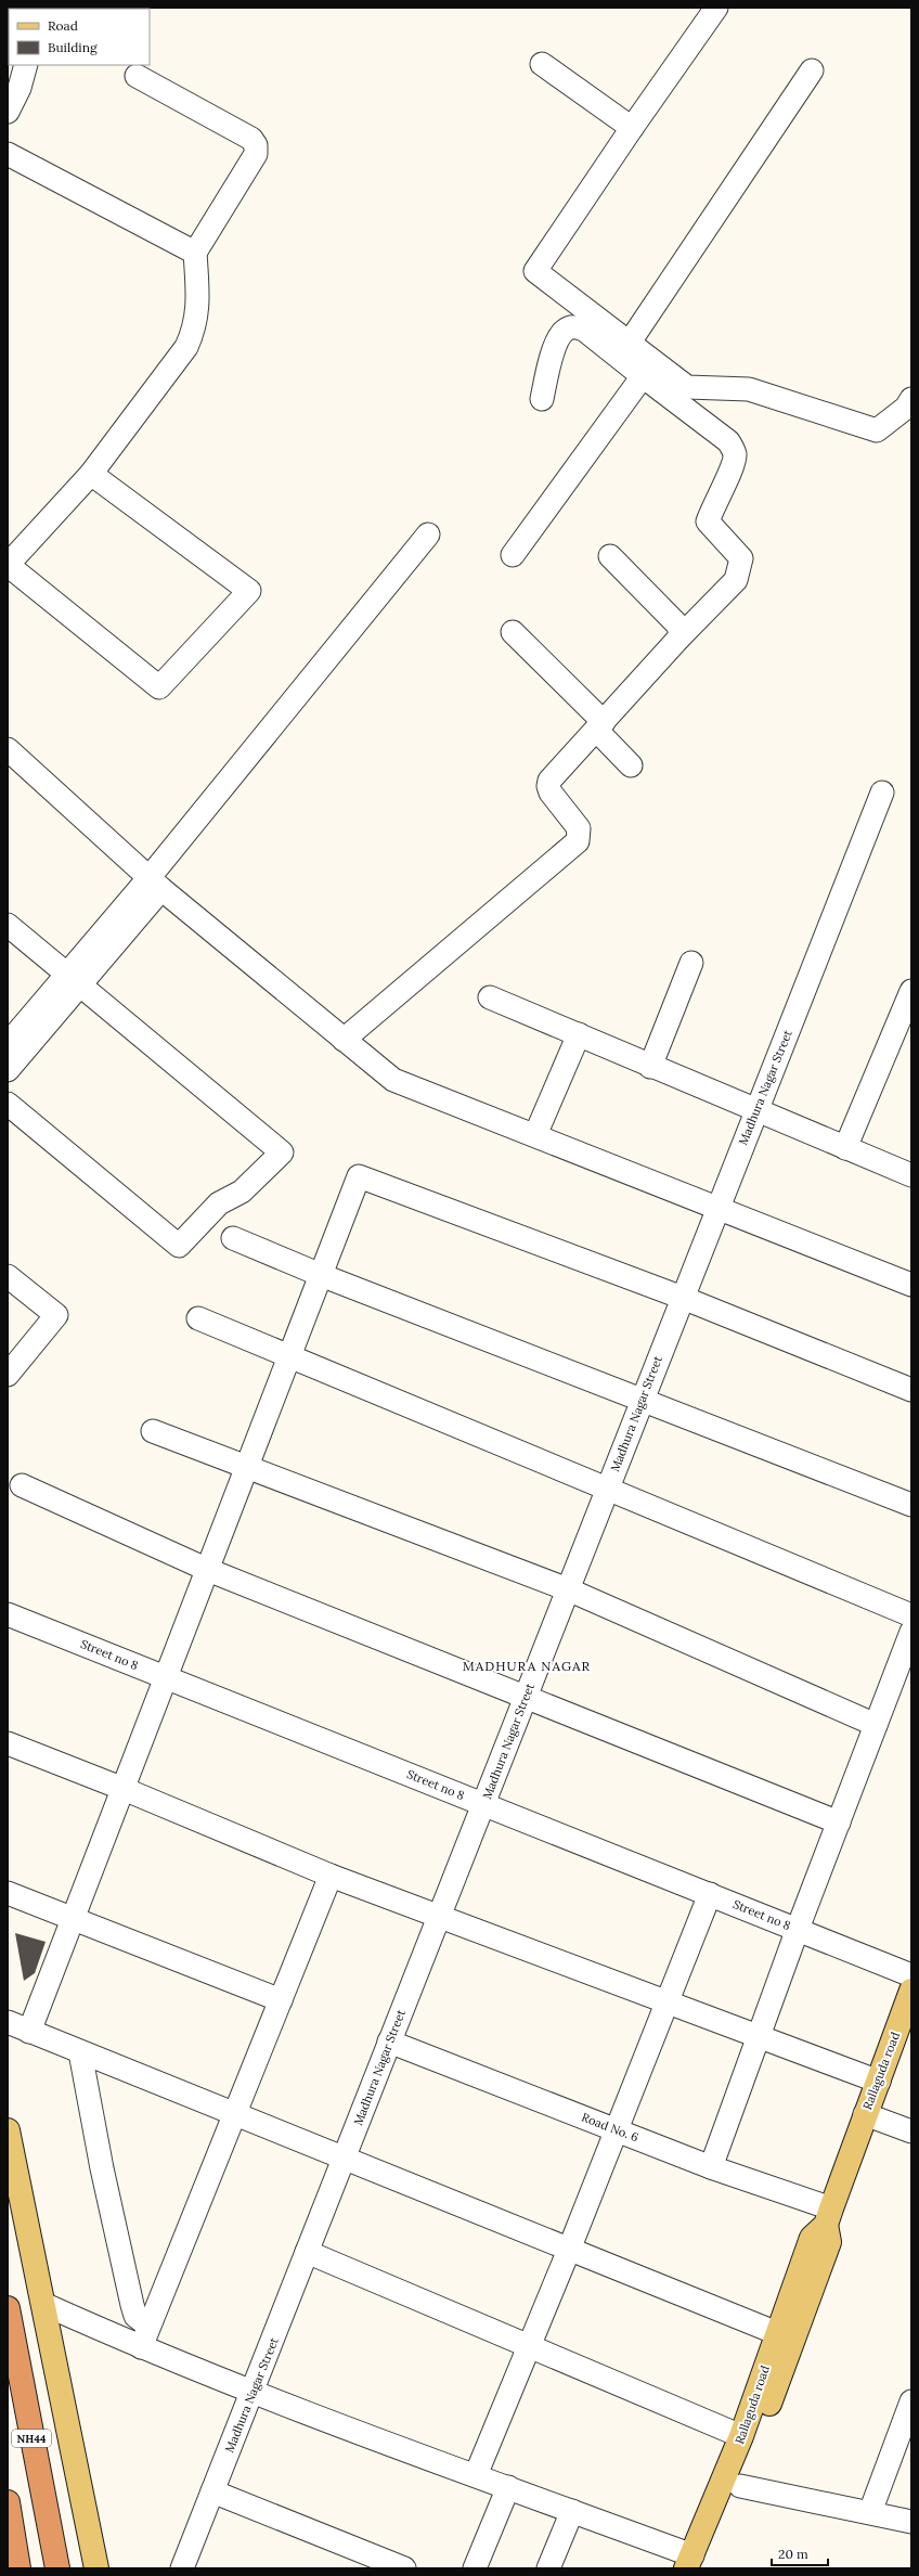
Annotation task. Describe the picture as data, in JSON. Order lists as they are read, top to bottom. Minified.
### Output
{"streets":{"highway":["NH44"],"main road":["Rallaguda road"],"street":["Madhura Nagar Street","Street no 8","Road No. 6"]},"crossings":[["Madhura Nagar Street","Street no 8"],["Madhura Nagar Street","Road No. 6"],["Rallaguda road","Road No. 6"]],"districts":["MADHURA NAGAR"],"legend":["Road","Building"],"scale_bar":"20 m"}
